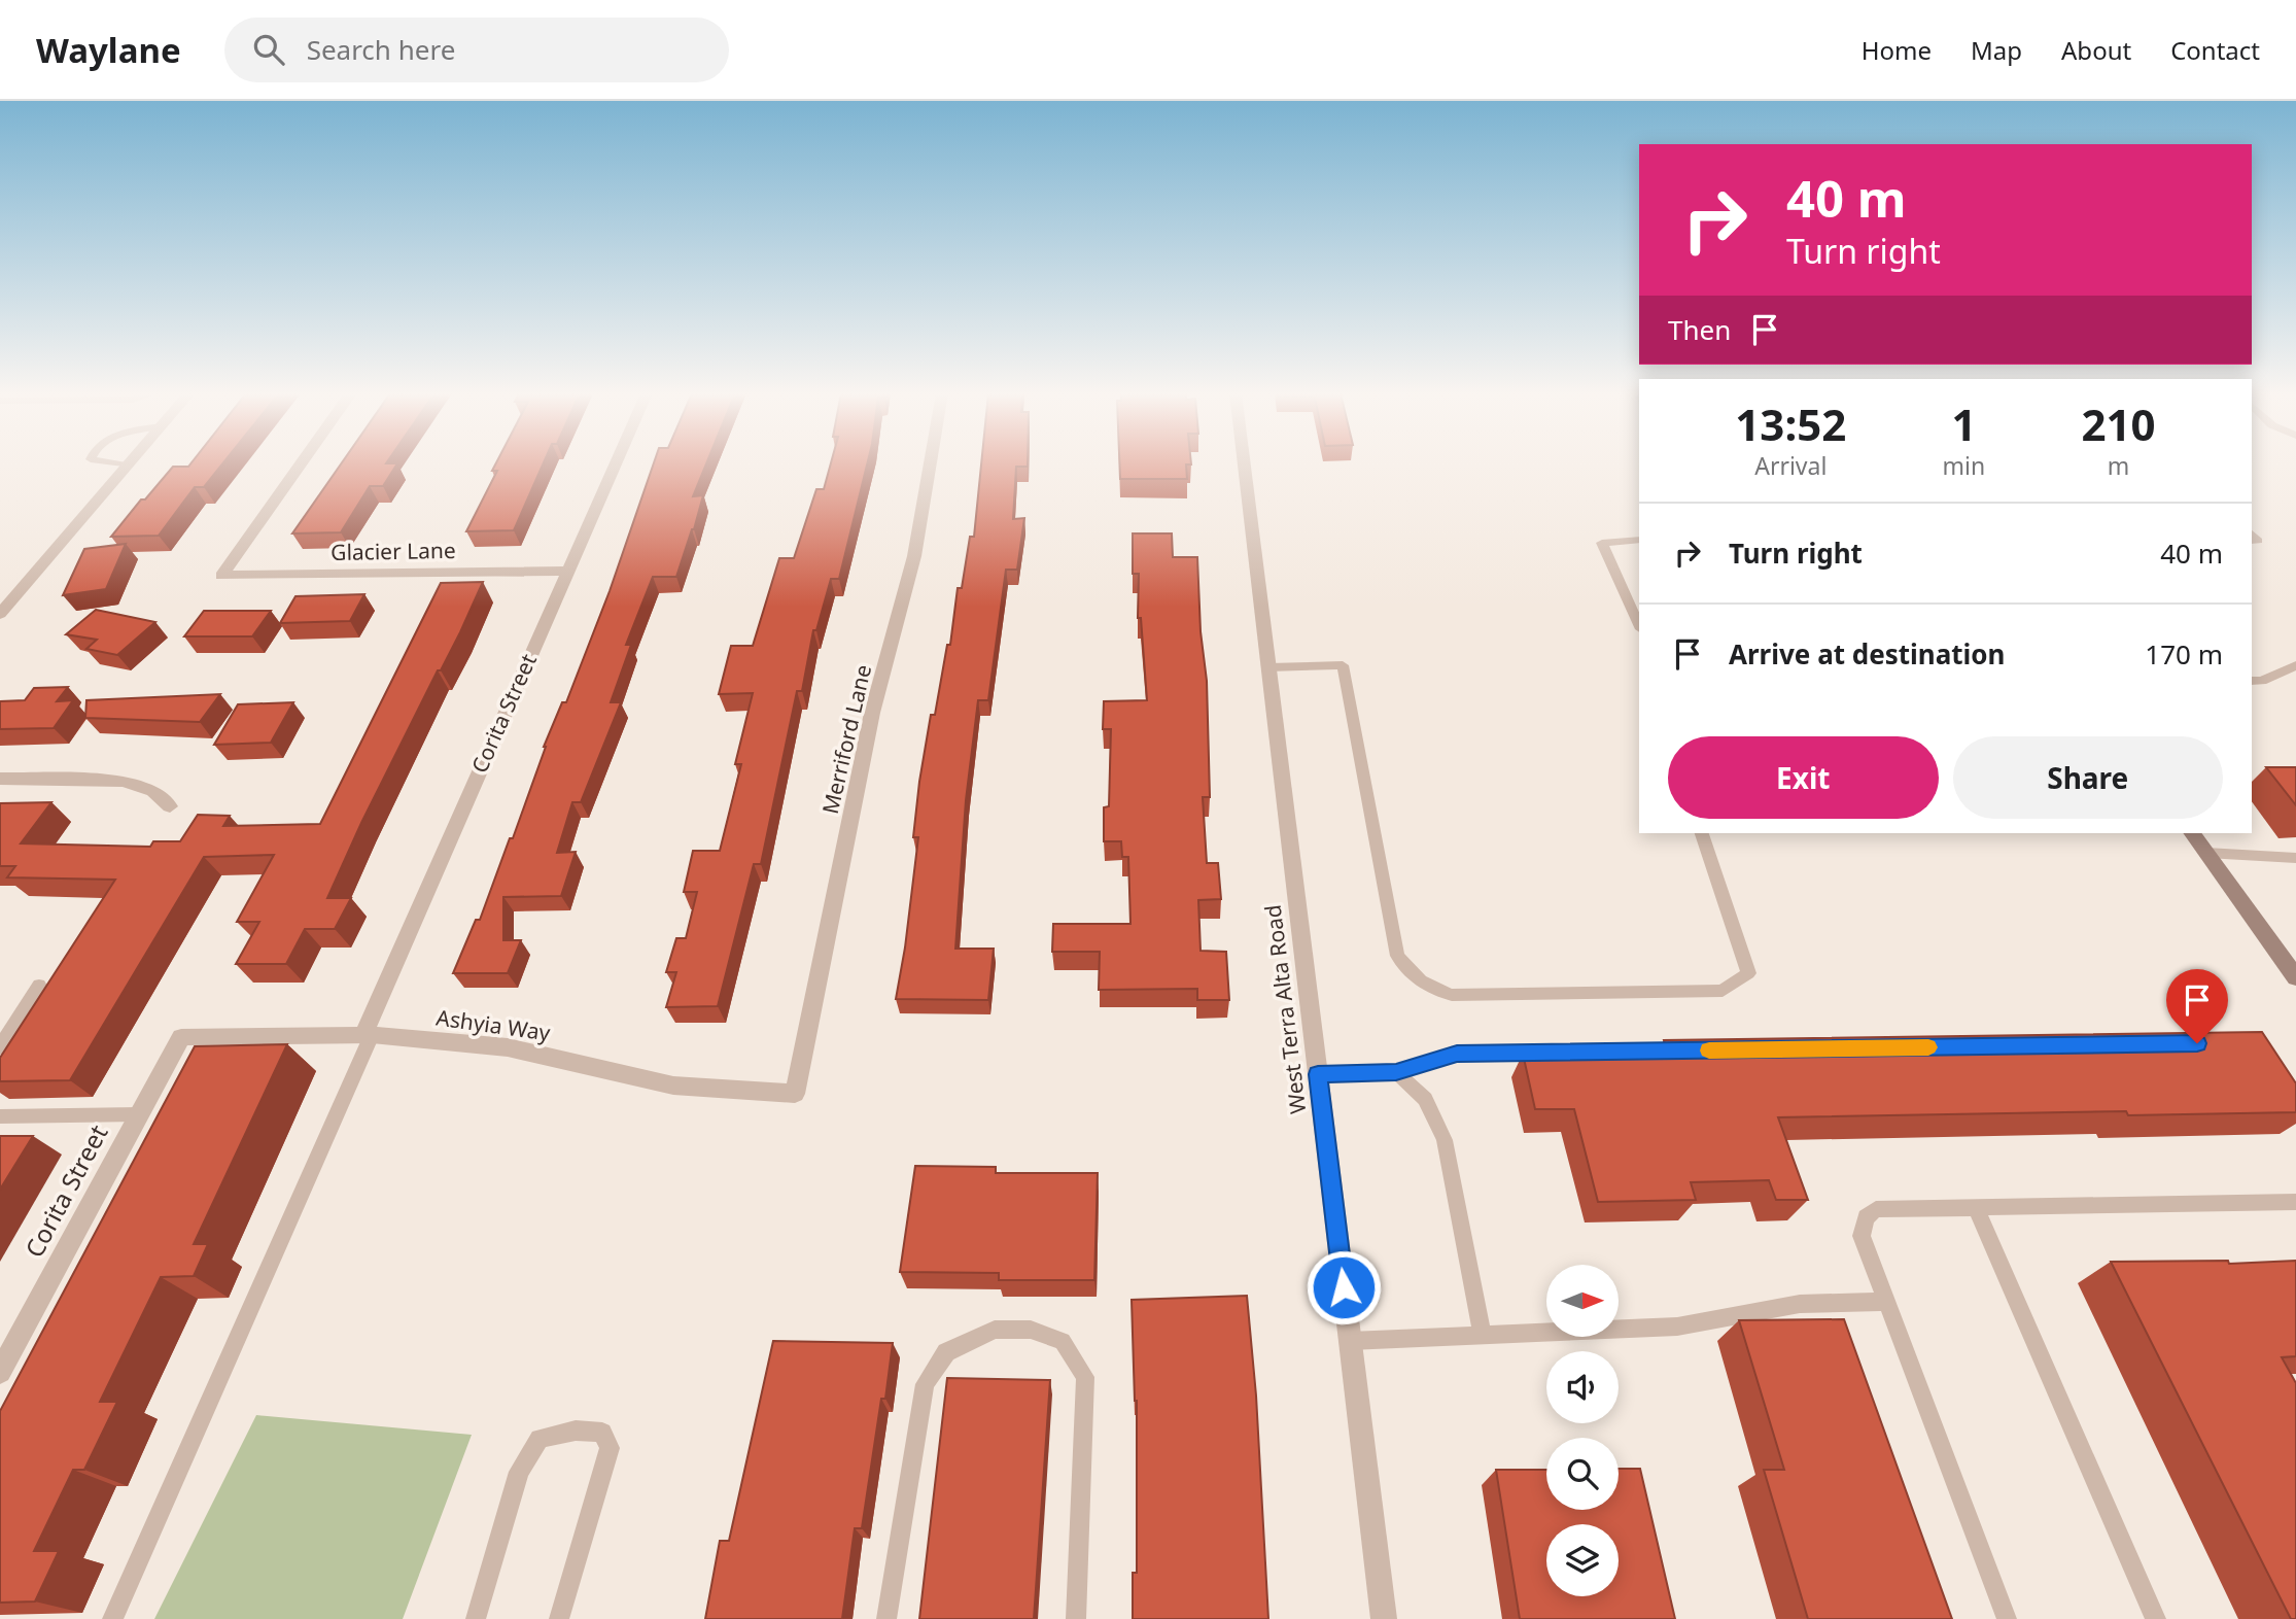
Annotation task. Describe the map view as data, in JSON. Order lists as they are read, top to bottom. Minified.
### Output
{"streets":{"street":["Glacier Lane","Corita Street","Merriford Lane","West Terra Alta Road","Ashyia Way"]},"crossings":[["Glacier Lane","Corita Street"],["Corita Street","Ashyia Way"],["Merriford Lane","Ashyia Way"]],"north":"right","page":{"header":"Waylane","search":"Search here","nav":["Home","Map","About","Contact"],"turn":["40 m","Turn right"],"then":"Then","eta":["13:52","Arrival","1","min","210","m"],"list":[{"name":"Turn right","value":"40 m"},{"name":"Arrive at destination","value":"170 m"}],"buttons":["Exit","Share"]}}
